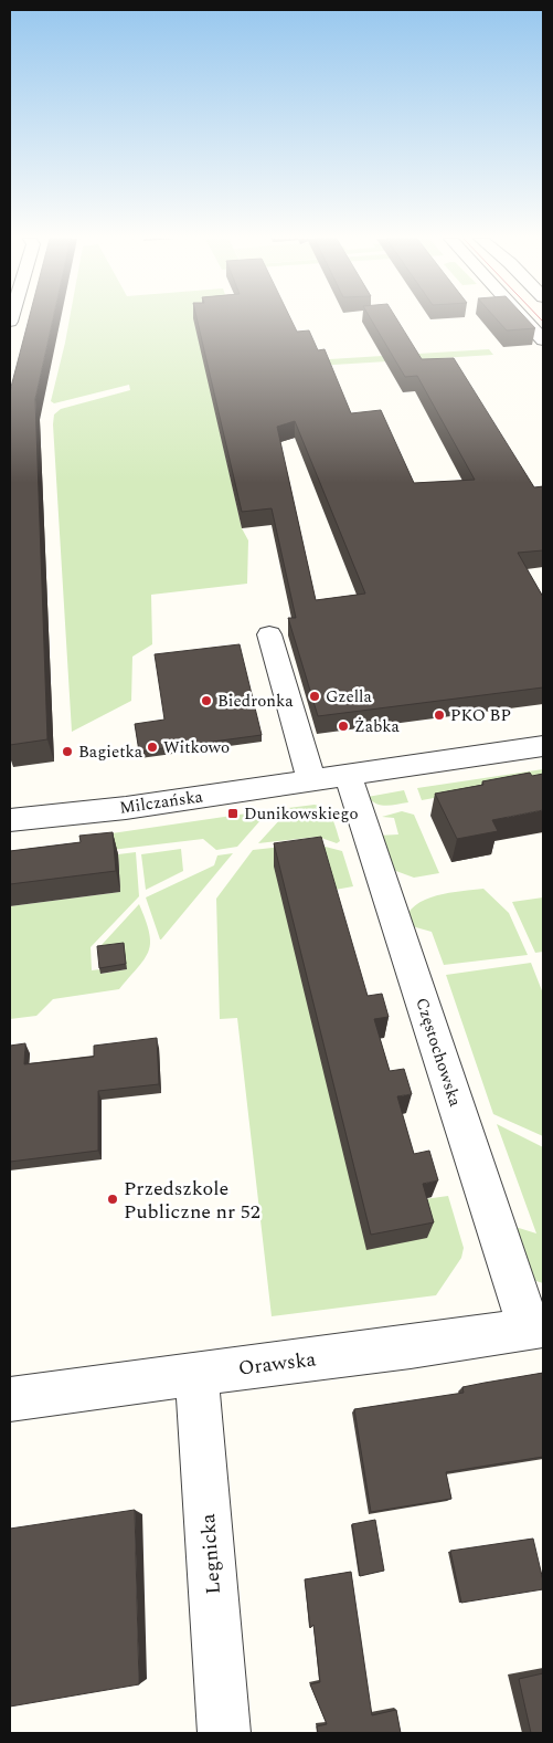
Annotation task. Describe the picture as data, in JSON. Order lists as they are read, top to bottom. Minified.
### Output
{"streets":{"street":["Milczańska","Częstochowska","Orawska","Legnicka"]},"crossings":[["Milczańska","Częstochowska"],["Częstochowska","Orawska"],["Orawska","Legnicka"]],"places":{"other":["Gzella","Biedronka","PKO BP","Żabka","Witkowo","Bagietka","Przedszkole Publiczne nr 52"],"transit":["Dunikowskiego"]}}
